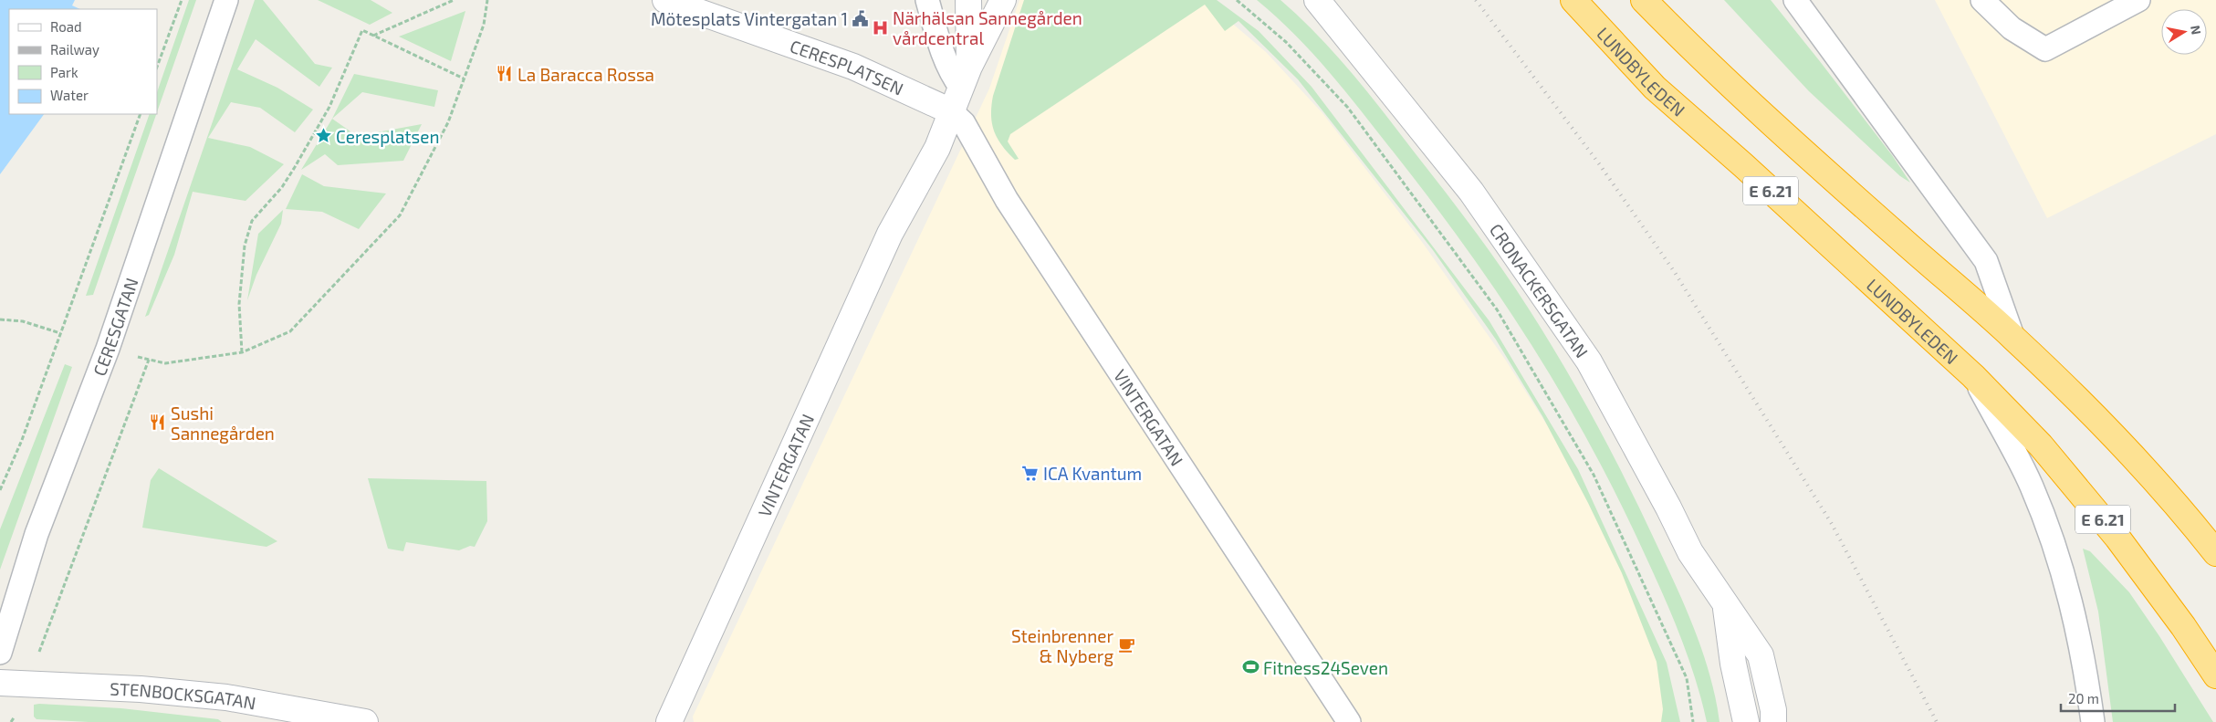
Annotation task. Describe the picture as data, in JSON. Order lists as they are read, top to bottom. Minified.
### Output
{"streets":{"highway":["LUNDBYLEDEN","E 6.21"],"street":["CERESPLATSEN","CRONACKERSGATAN","VINTERGATAN","STENBOCKSGATAN"],"lane":["CERESGATAN"]},"crossings":[["CERESPLATSEN","VINTERGATAN"]],"places":{"public building":["Mötesplats Vintergatan 1"],"hospital":["Närhälsan Sannegården vårdcentral"],"restaurant":["La Baracca Rossa","Sushi Sannegården"],"place":["Ceresplatsen"],"supermarket":["ICA Kvantum"],"cafe":["Steinbrenner & Nyberg"],"sports":["Fitness24Seven"]},"legend":["Road","Railway","Park","Water"],"scale_bar":"20 m","north":"right"}
